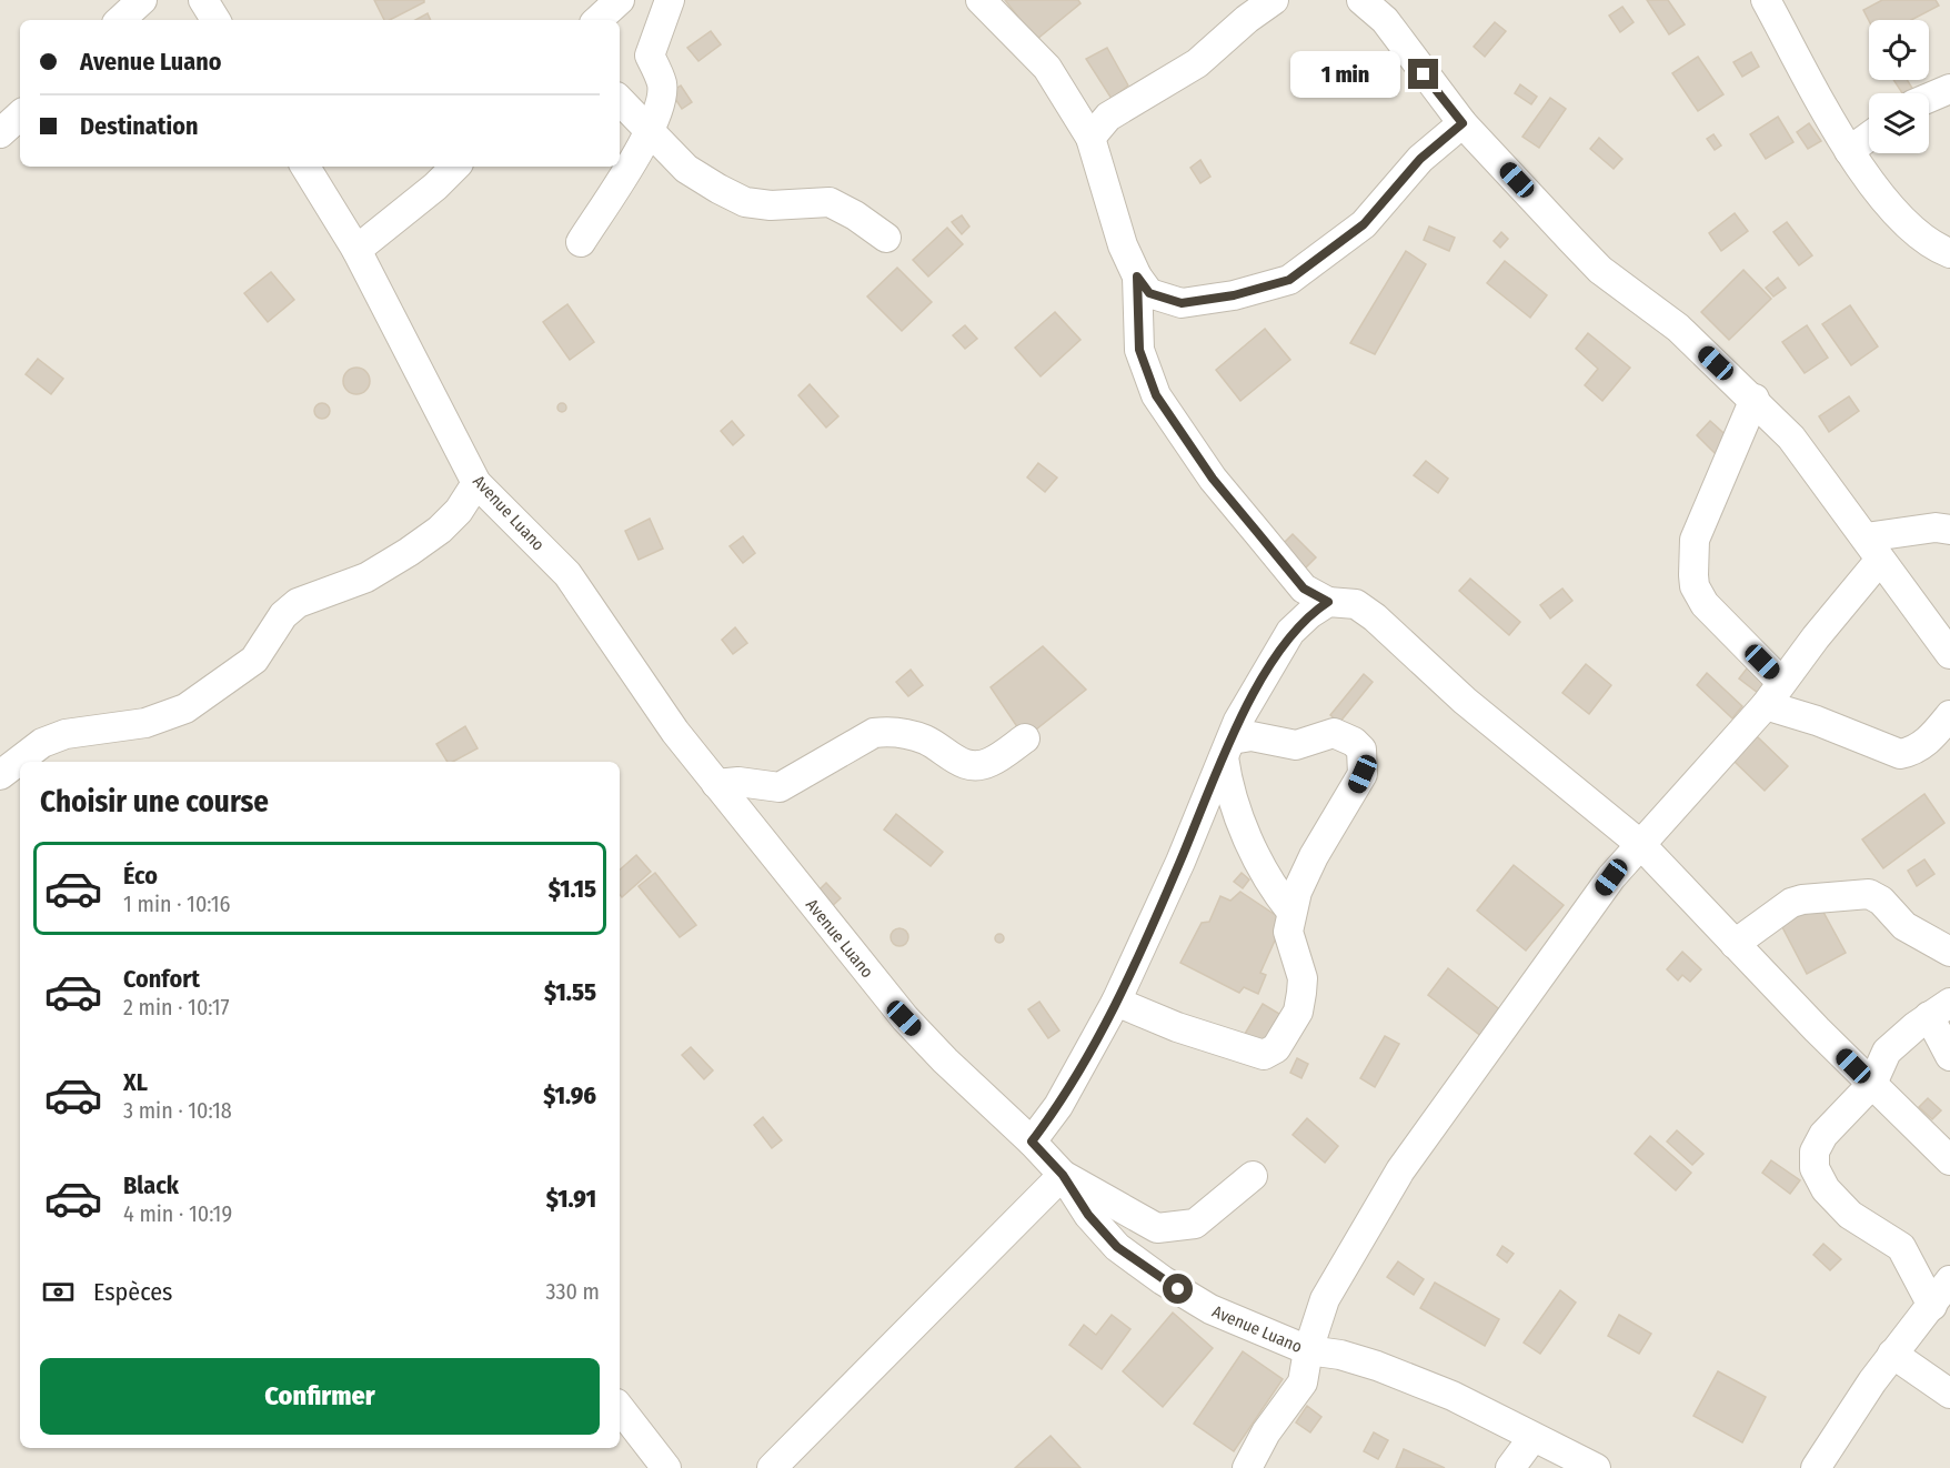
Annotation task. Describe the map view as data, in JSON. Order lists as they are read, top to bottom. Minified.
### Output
{"streets":{"street":["Avenue Luano"]},"page":{"banner":["Avenue Luano","Destination"],"bubble":"1 min","heading":"Choisir une course","list":[{"name":"Éco","note":"1 min · 10:16","value":"$1.15"},{"name":"Confort","note":"2 min · 10:17","value":"$1.55"},{"name":"XL","note":"3 min · 10:18","value":"$1.96"},{"name":"Black","note":"4 min · 10:19","value":"$1.91"}],"pay":["Espèces","330 m"],"buttons":"Confirmer"}}
